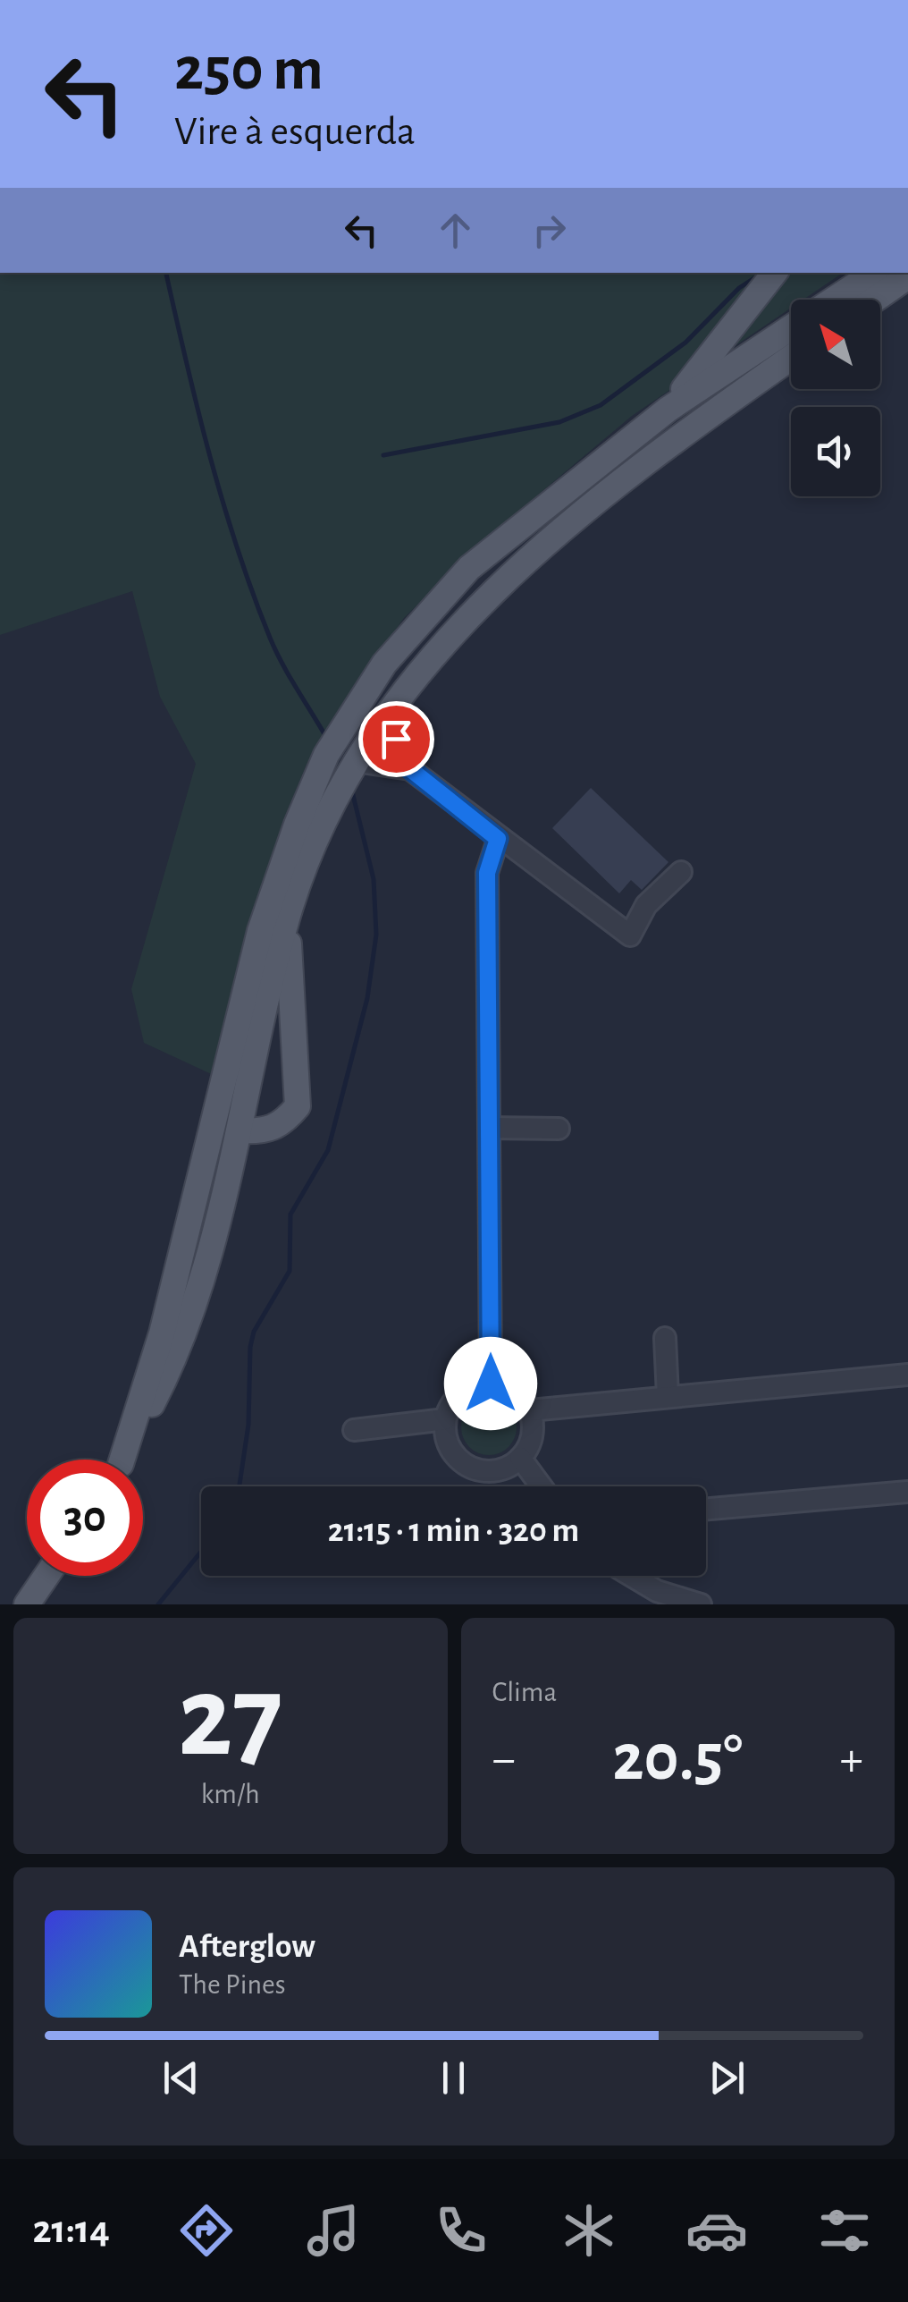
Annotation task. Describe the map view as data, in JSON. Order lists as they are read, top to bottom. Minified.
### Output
{"north":"top left","page":{"turn":["250 m","Vire à esquerda"],"limit":"30","trip":"21:15 · 1 min · 320 m","tile":[["27","km/h"],"Clima"],"heat":["−","20.5°","+"],"song":["Afterglow","The Pines"],"tabs":"21:14"}}
